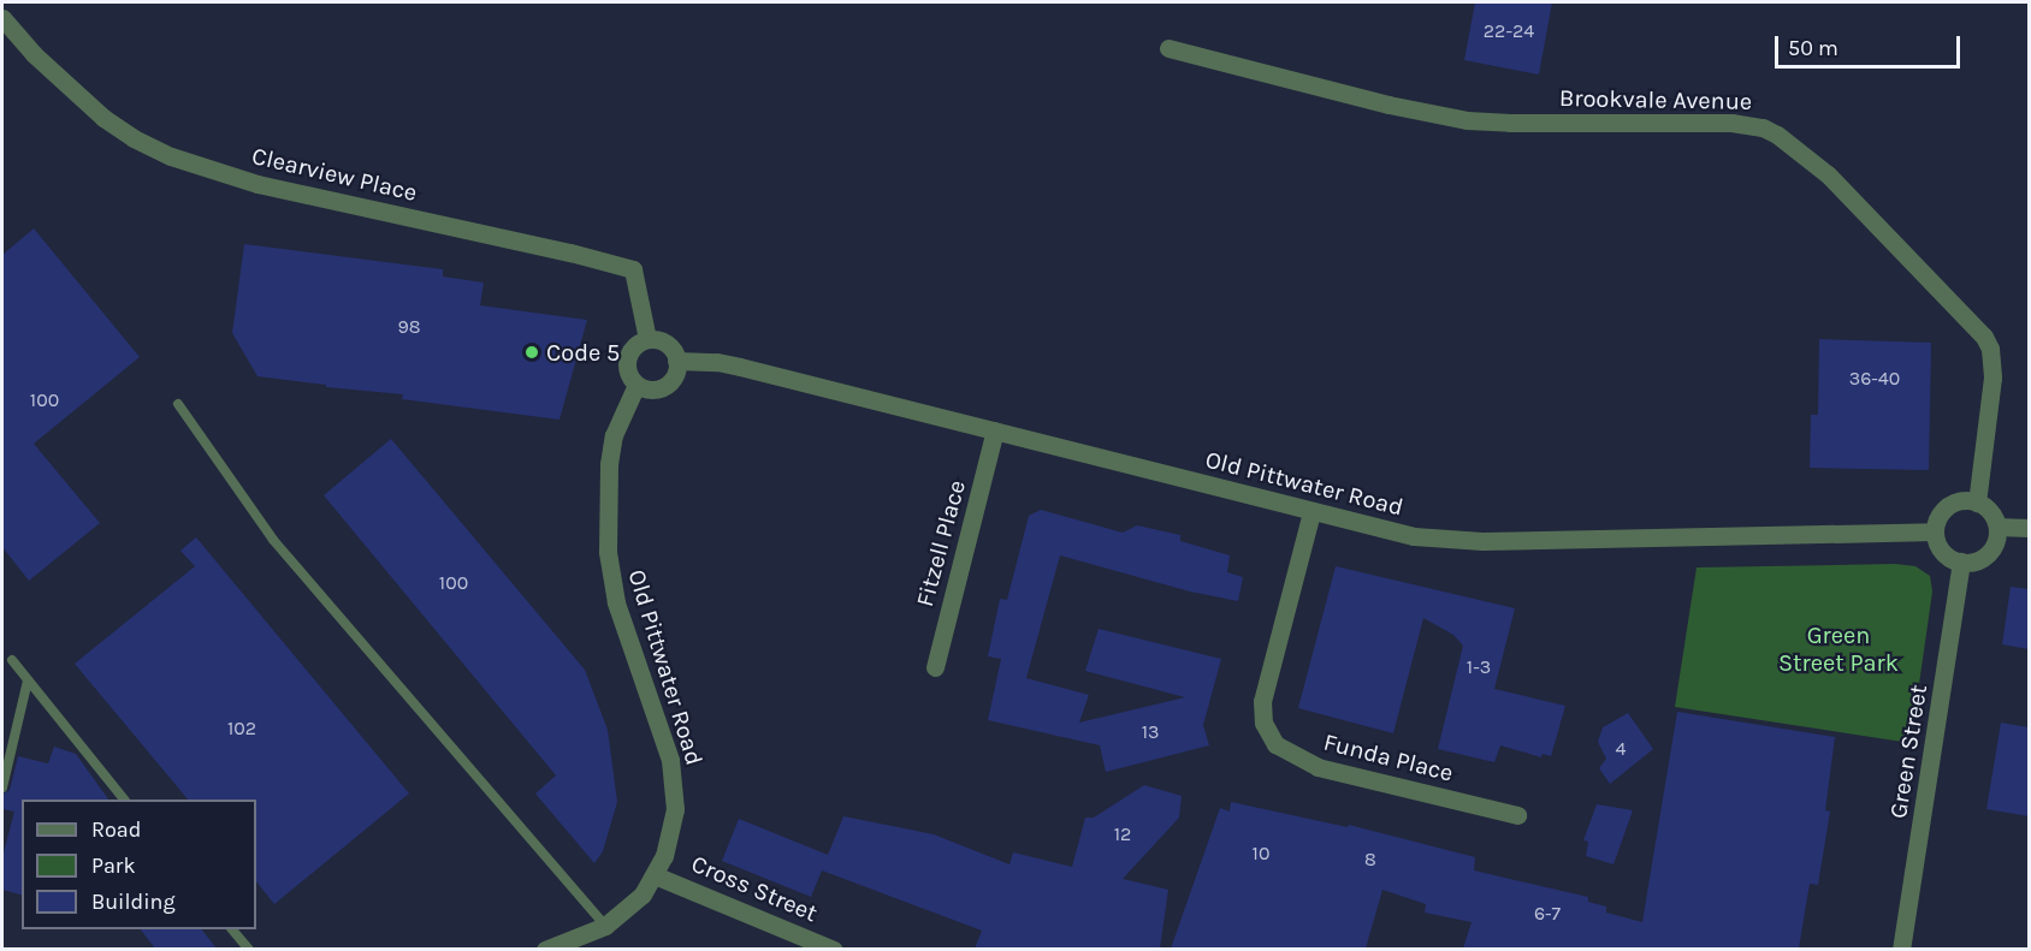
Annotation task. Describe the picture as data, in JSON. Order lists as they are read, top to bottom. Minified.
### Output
{"streets":{"street":["Brookvale Avenue","Clearview Place","Old Pittwater Road","Fitzell Place","Green Street","Funda Place","Cross Street"]},"crossings":[["Brookvale Avenue","Old Pittwater Road"],["Brookvale Avenue","Green Street"],["Clearview Place","Old Pittwater Road"],["Old Pittwater Road","Fitzell Place"],["Old Pittwater Road","Green Street"],["Old Pittwater Road","Funda Place"],["Old Pittwater Road","Cross Street"]],"parks":["Green Street Park"],"places":["Code 5"],"house_numbers":["22-24","98","36-40","100","100","1-3","102","13","4","12","10","8","6-7"],"legend":["Road","Park","Building"],"scale_bar":"50 m"}
